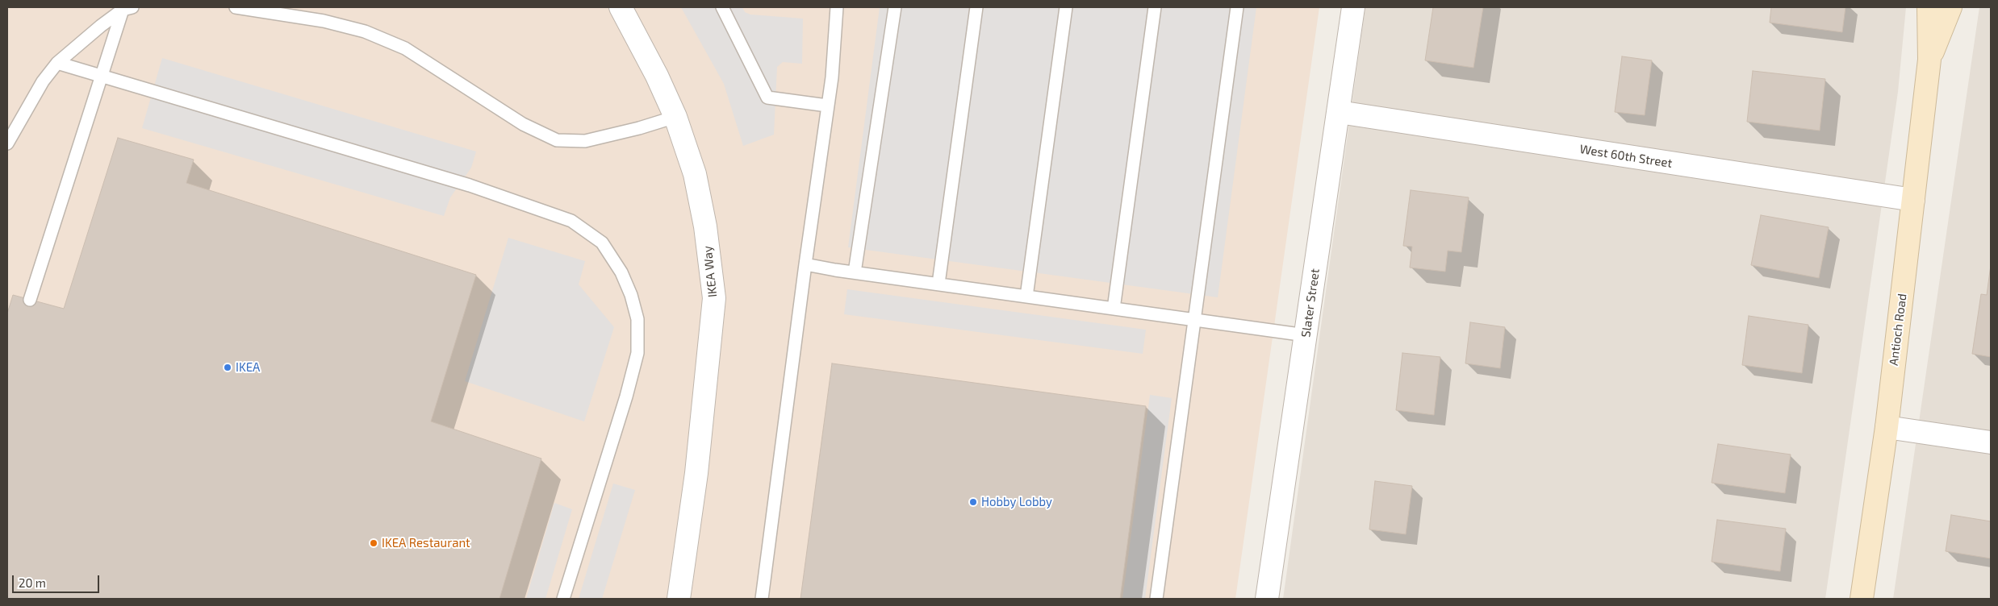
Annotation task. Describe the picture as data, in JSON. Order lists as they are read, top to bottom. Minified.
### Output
{"streets":{"main road":["Antioch Road"],"street":["West 60th Street","IKEA Way","Slater Street"]},"crossings":[["West 60th Street","Slater Street"],["West 60th Street","Antioch Road"]],"places":["IKEA","Hobby Lobby","IKEA Restaurant"],"scale_bar":"20 m"}
